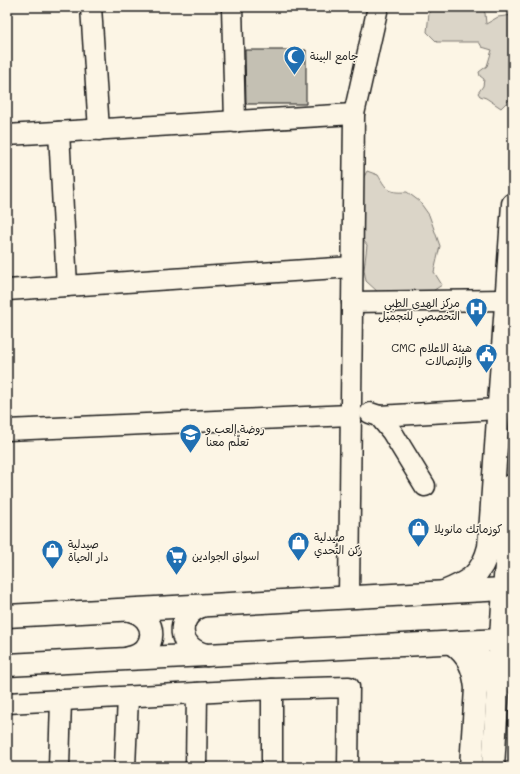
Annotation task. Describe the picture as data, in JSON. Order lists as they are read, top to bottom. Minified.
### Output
{"places":{"mosque":["جامع البينة"],"hospital":["مركز الهدى الطبي التخصصي للتجميل"],"public building":["CMC هيئة الاعلام والإتصالات"],"school or university":["روضة إلعب و تعلّم معنا"],"shop":["كوزماتك مانويلا","صيدلية ركن التحدي","صيدلية دار الحياة"],"supermarket":["اسواق الجوادين"]}}
